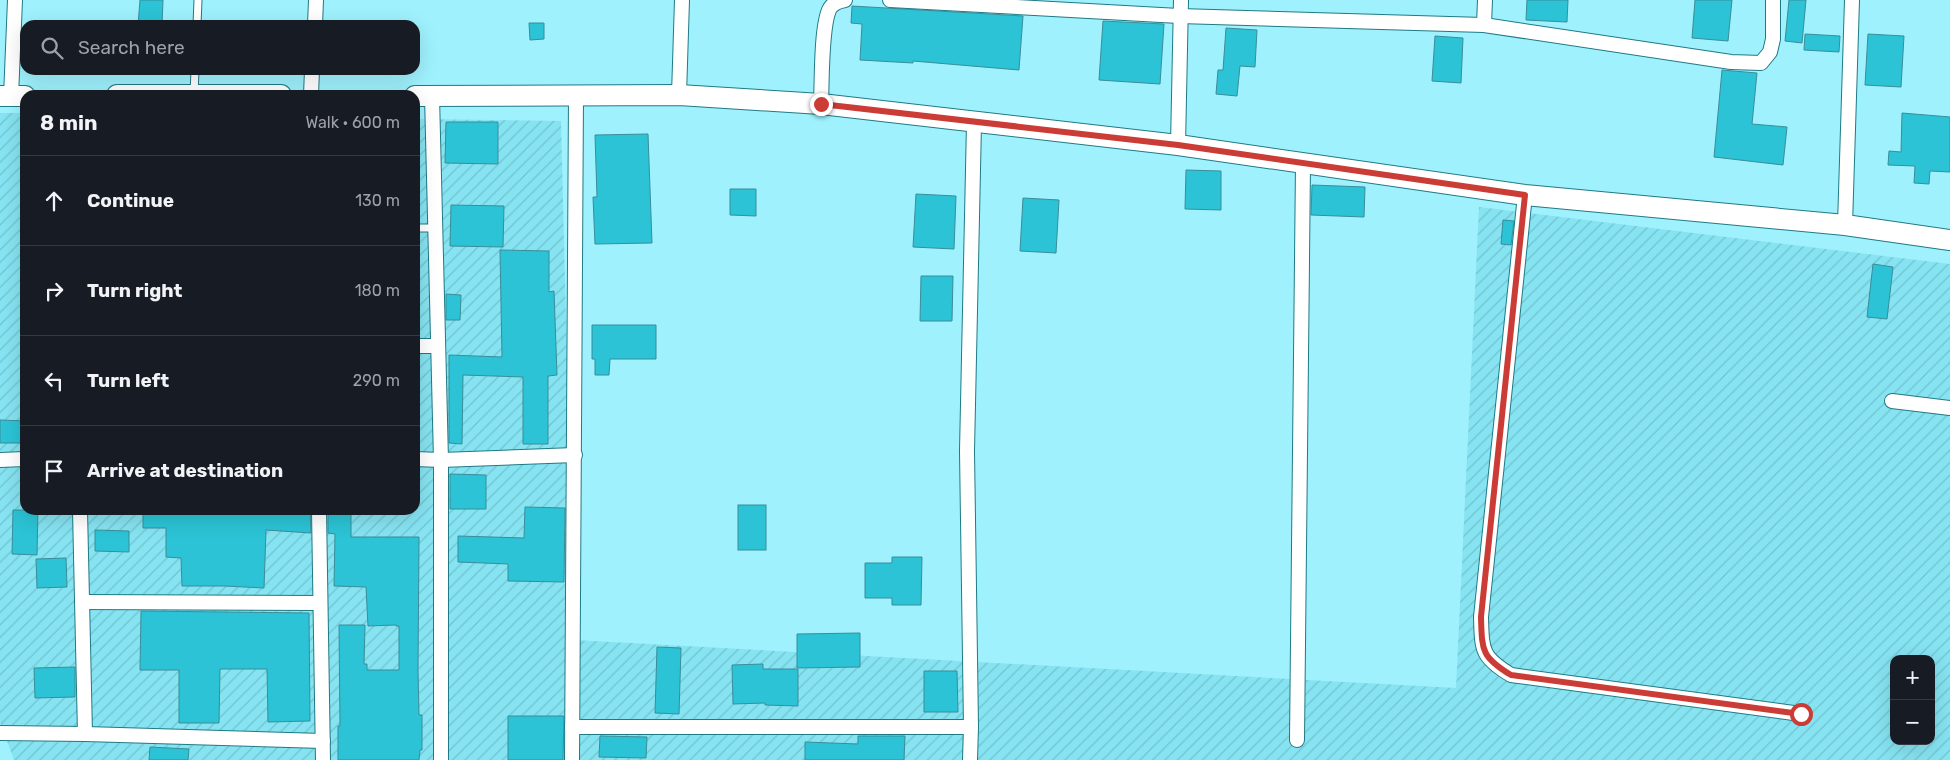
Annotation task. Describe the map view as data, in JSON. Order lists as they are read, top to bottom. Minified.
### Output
{"page":{"search":"Search here","heading":["8 min","Walk · 600 m"],"list":[["Continue","130 m"],["Turn right","180 m"],["Turn left","290 m"],"Arrive at destination"],"map_buttons":["+","−"]}}
